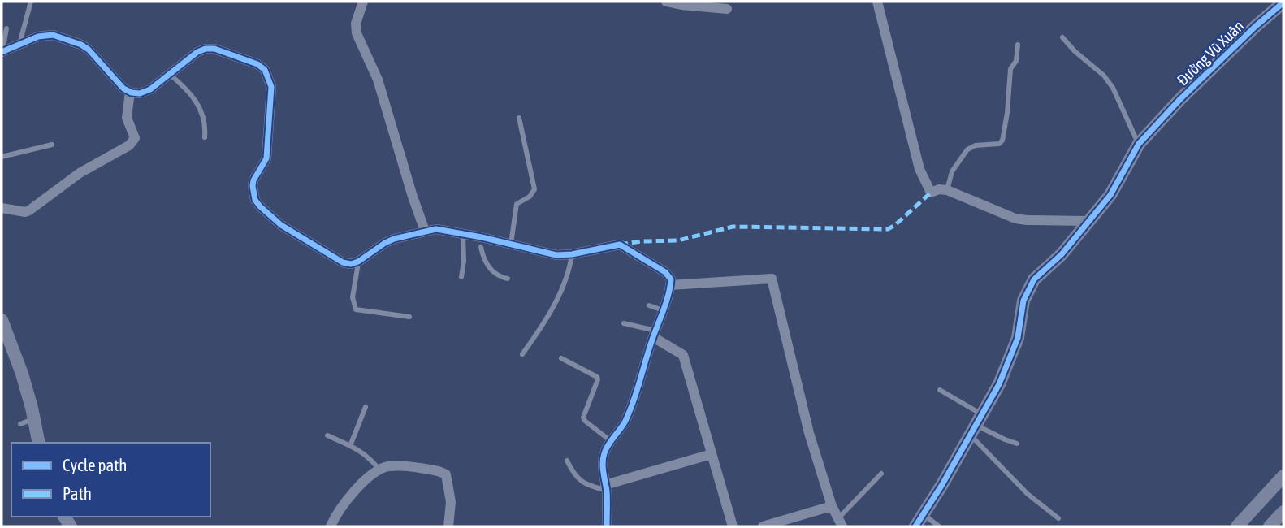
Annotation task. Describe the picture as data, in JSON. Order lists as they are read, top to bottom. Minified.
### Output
{"streets":{"street":["Đường Vũ Xuân"]},"legend":["Cycle path","Path"]}
